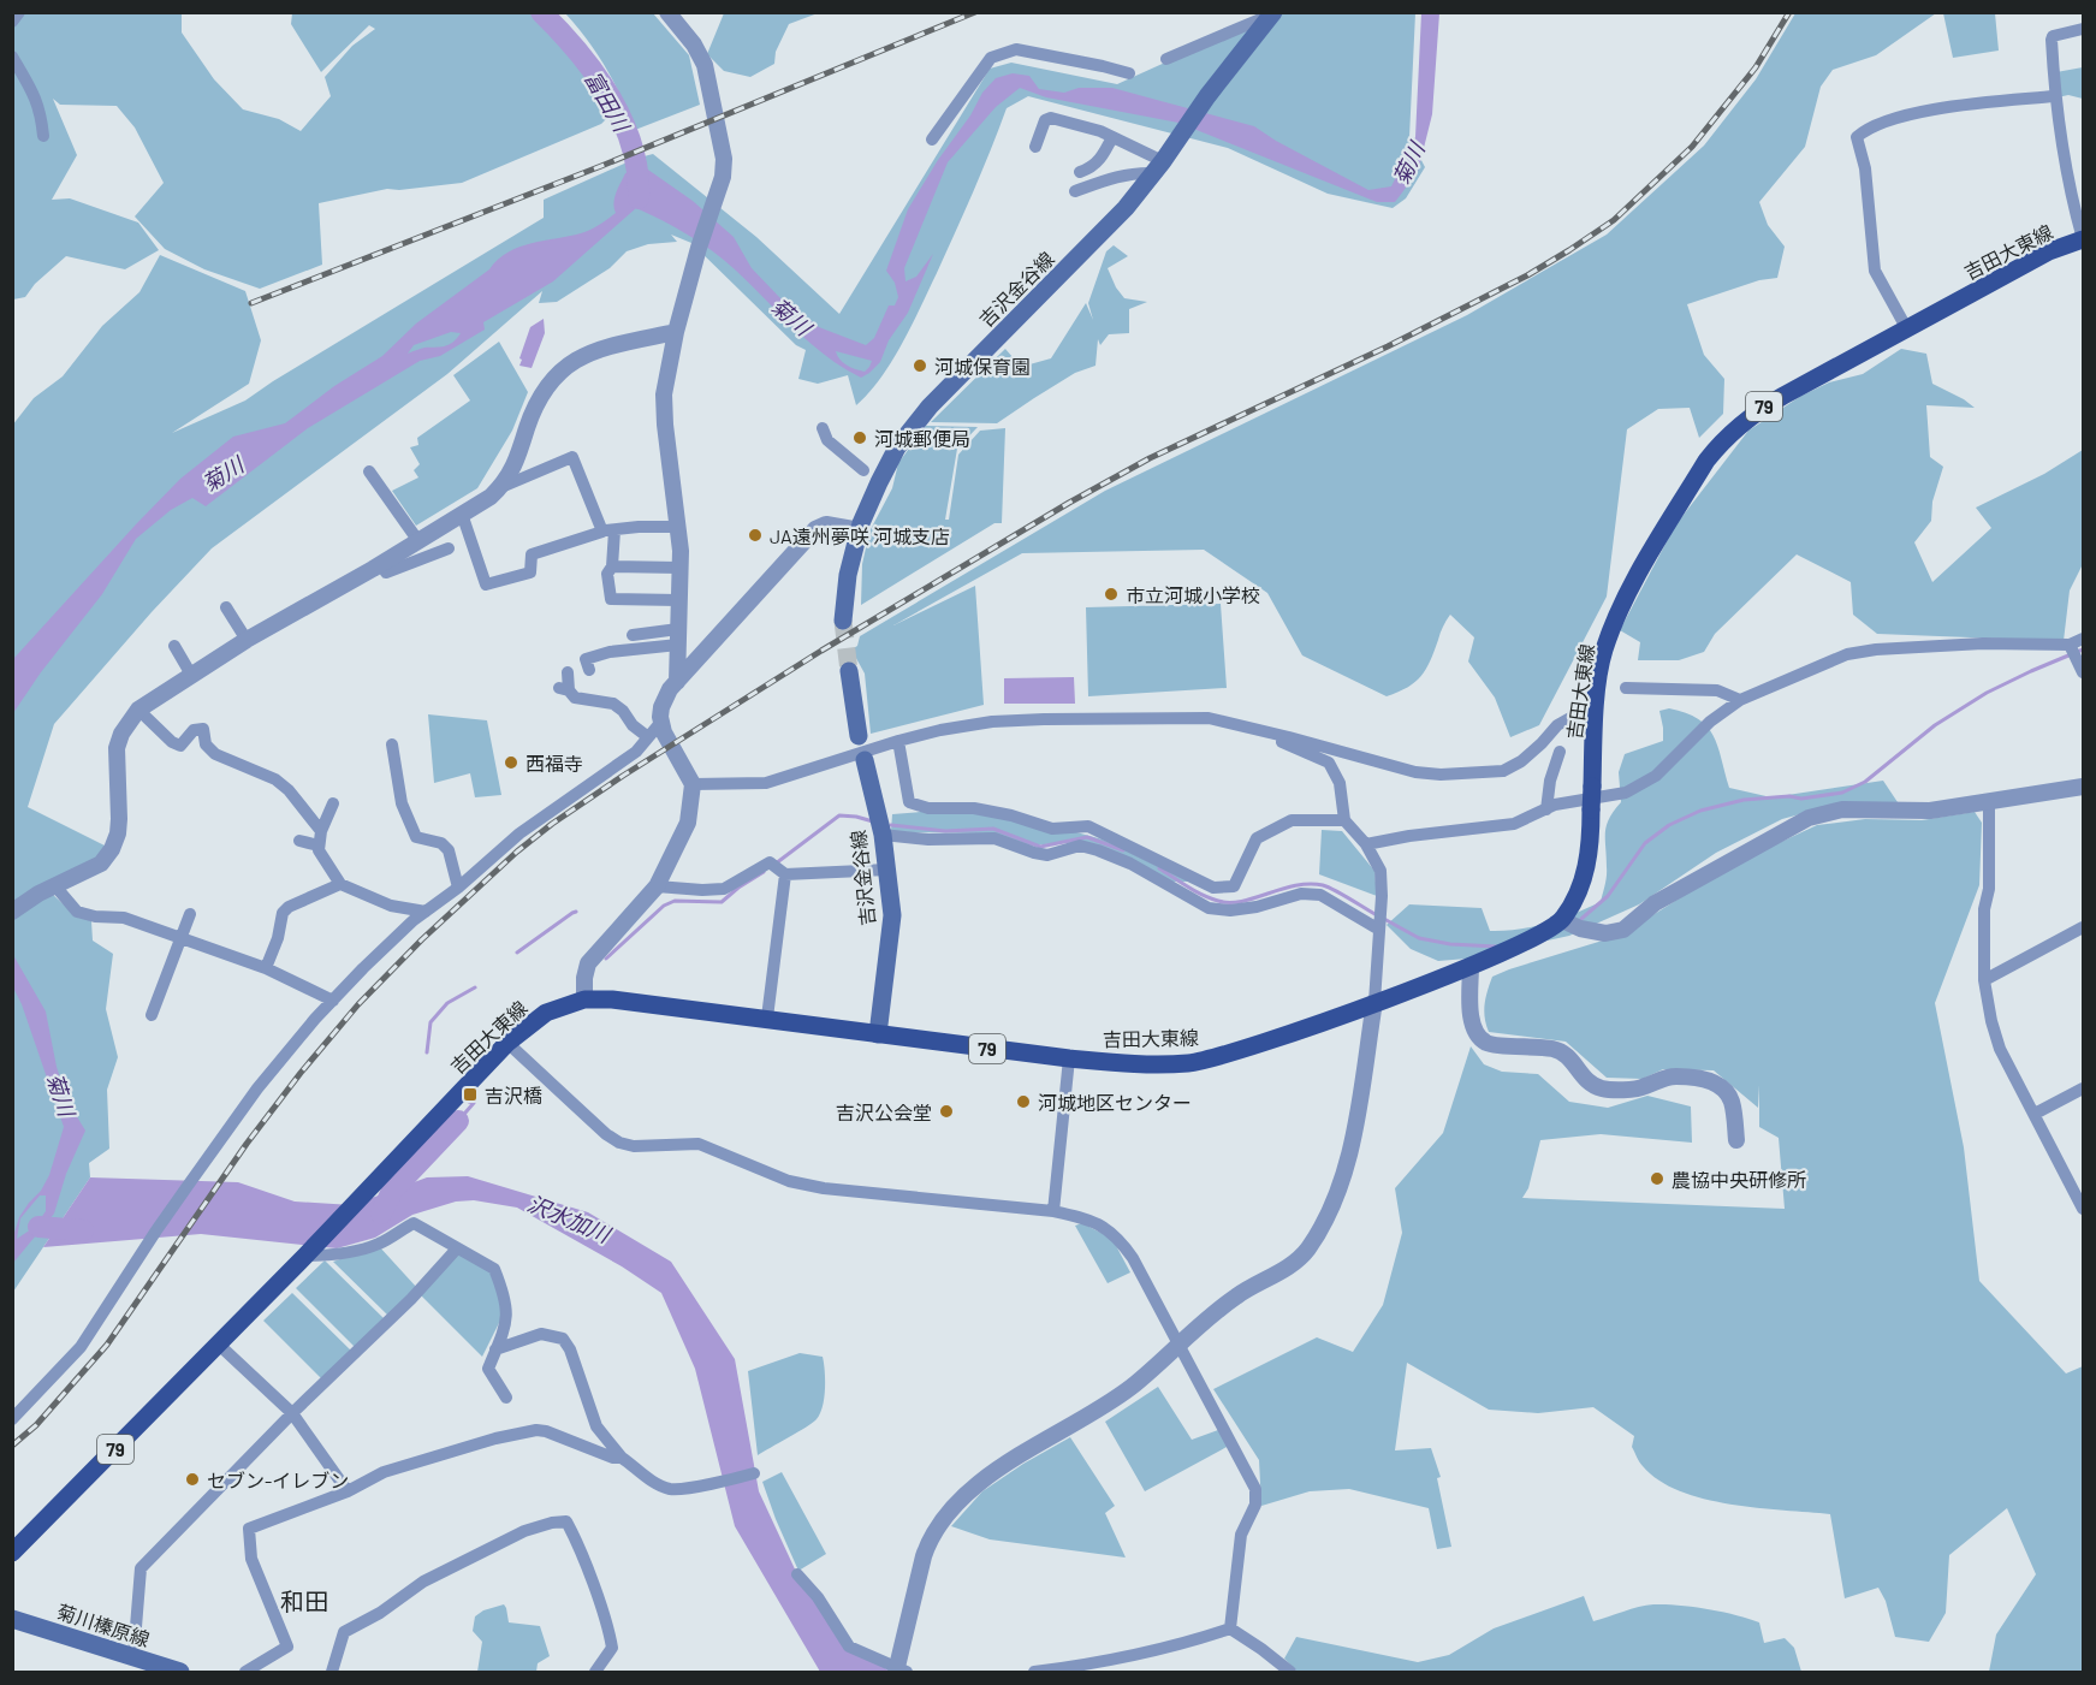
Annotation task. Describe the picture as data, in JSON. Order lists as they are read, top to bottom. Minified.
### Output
{"streets":{"main road":["吉田大東線","吉沢金谷線","79","菊川榛原線"]},"crossings":[["吉田大東線","吉沢金谷線"]],"districts":["和田"],"water":["富田川","菊川","沢水加川"],"places":{"other":["河城保育園","河城郵便局","JA遠州夢咲 河城支店","市立河城小学校","西福寺","河城地区センター","吉沢公会堂","農協中央研修所","セブン-イレブン"],"transit":["吉沢橋"]}}
